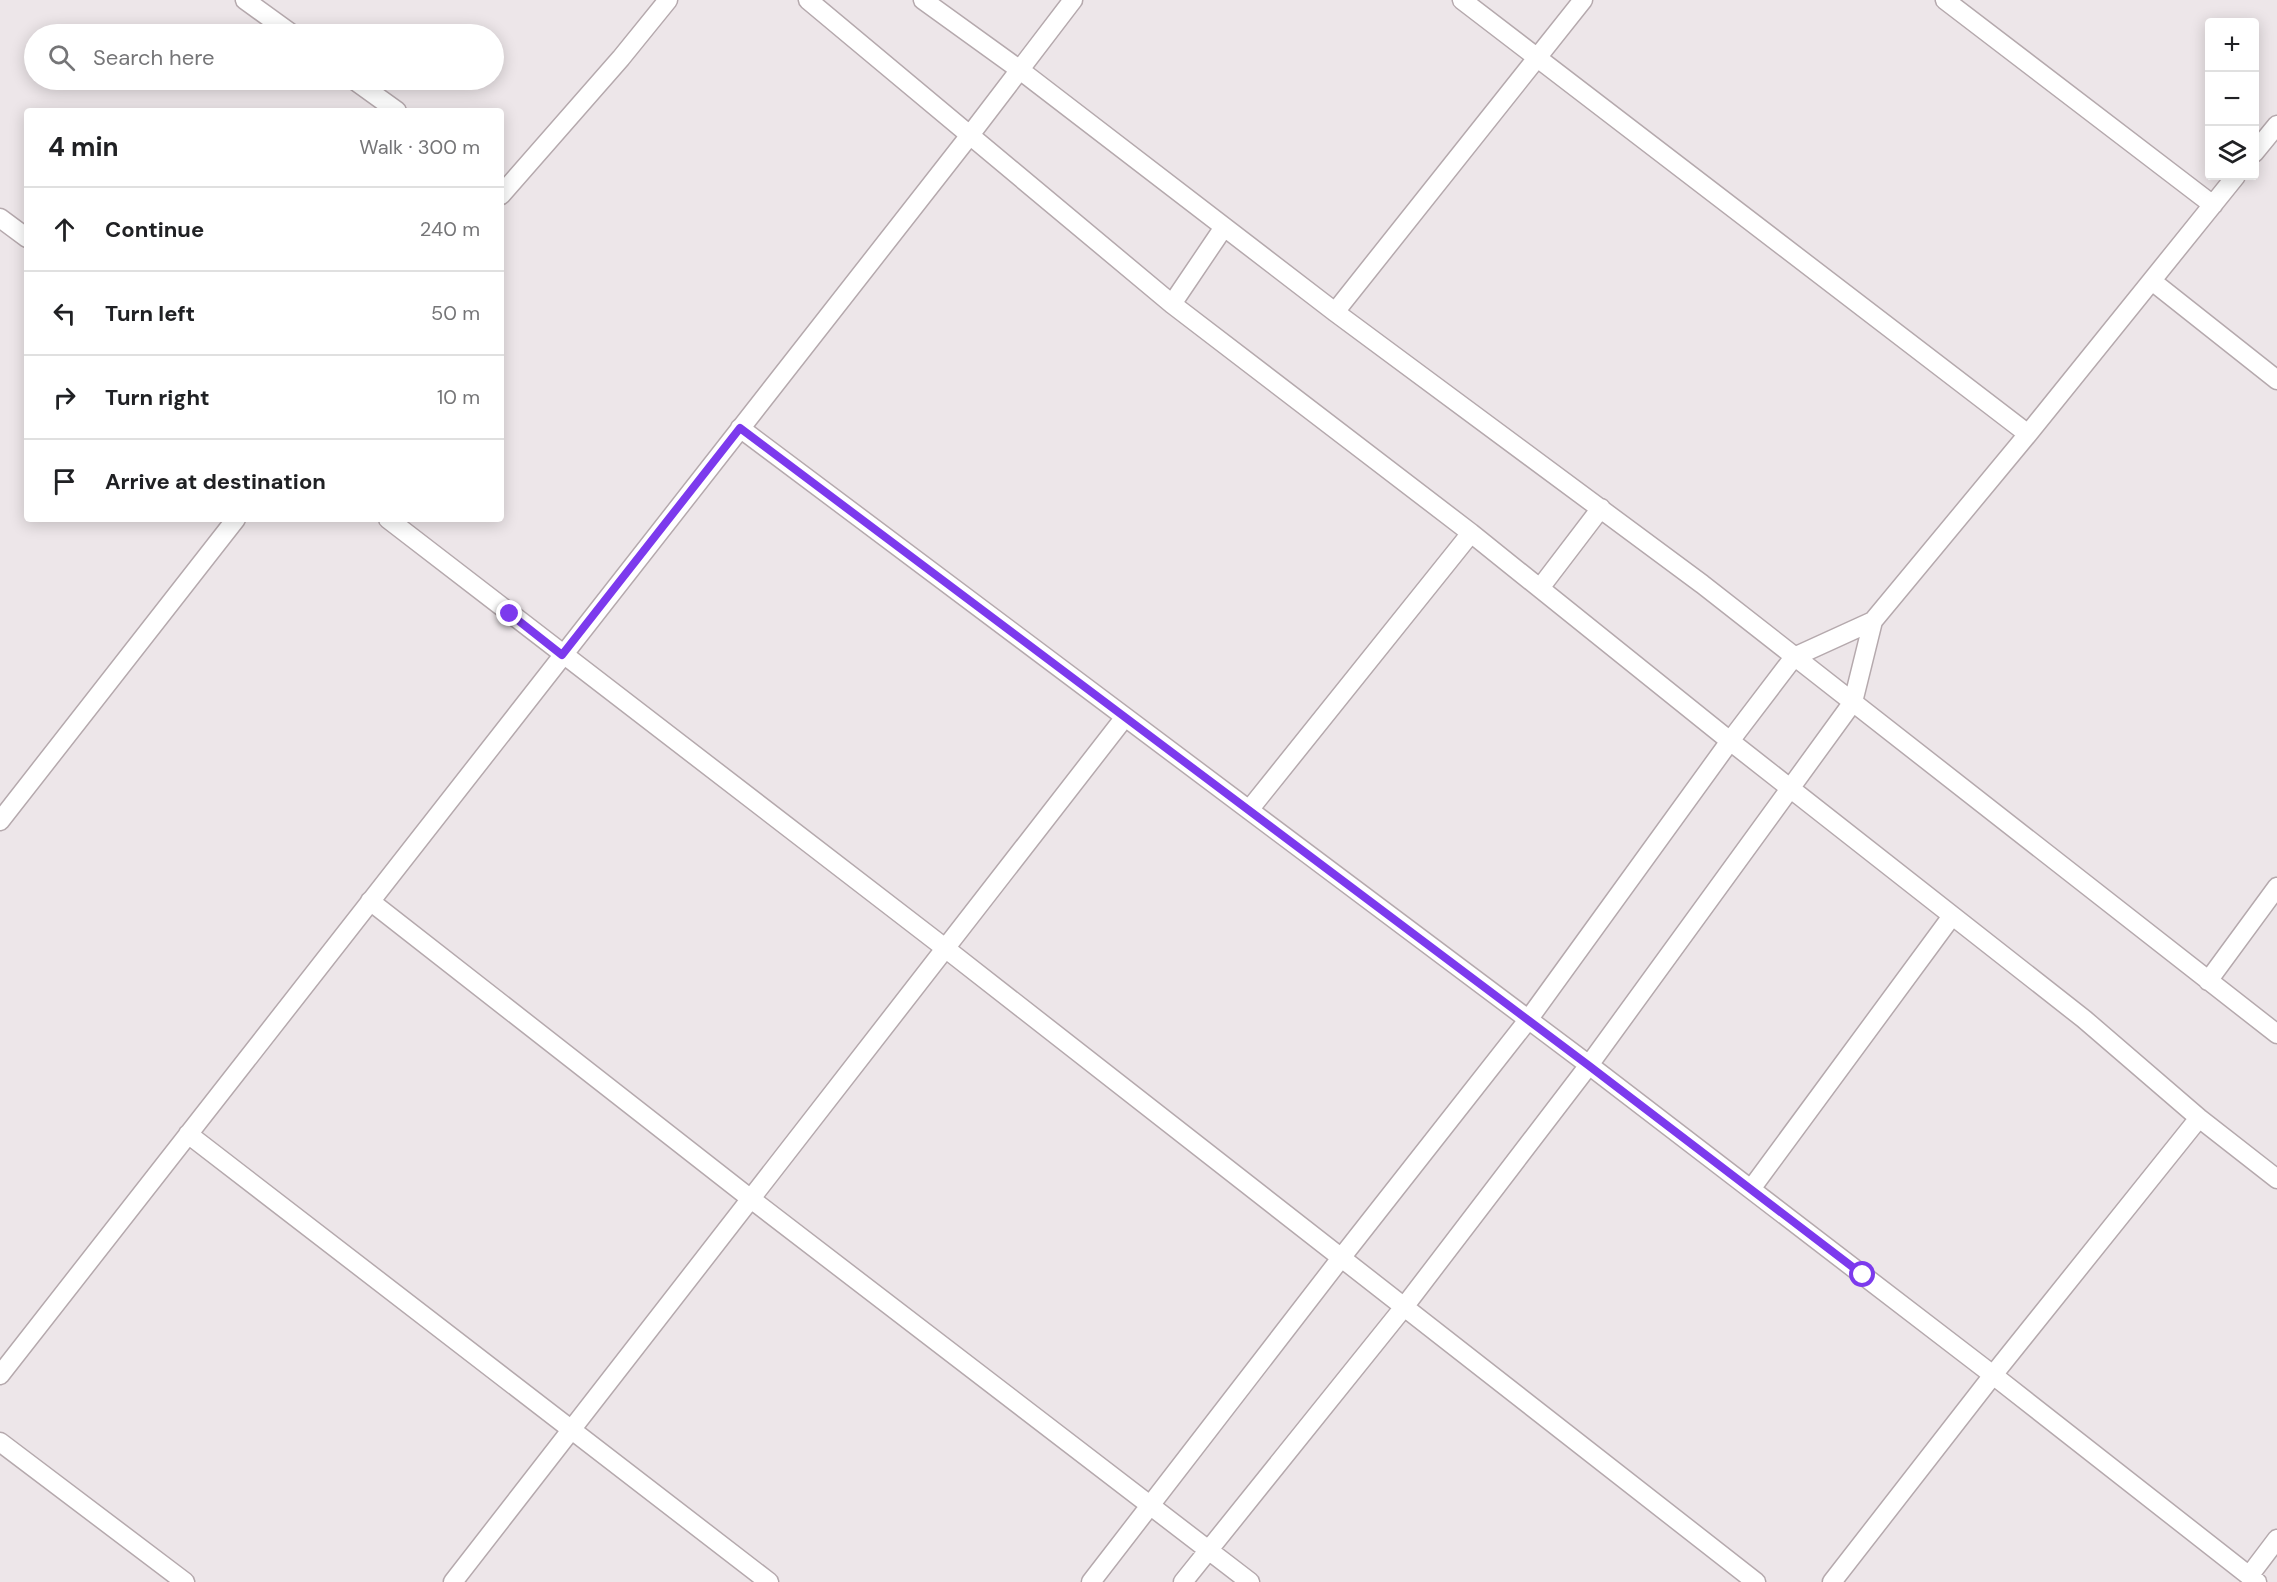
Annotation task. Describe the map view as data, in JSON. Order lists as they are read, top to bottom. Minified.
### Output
{"page":{"map_buttons":["+","−"],"search":"Search here","heading":["4 min","Walk · 300 m"],"list":[["Continue","240 m"],["Turn left","50 m"],["Turn right","10 m"],"Arrive at destination"]}}
